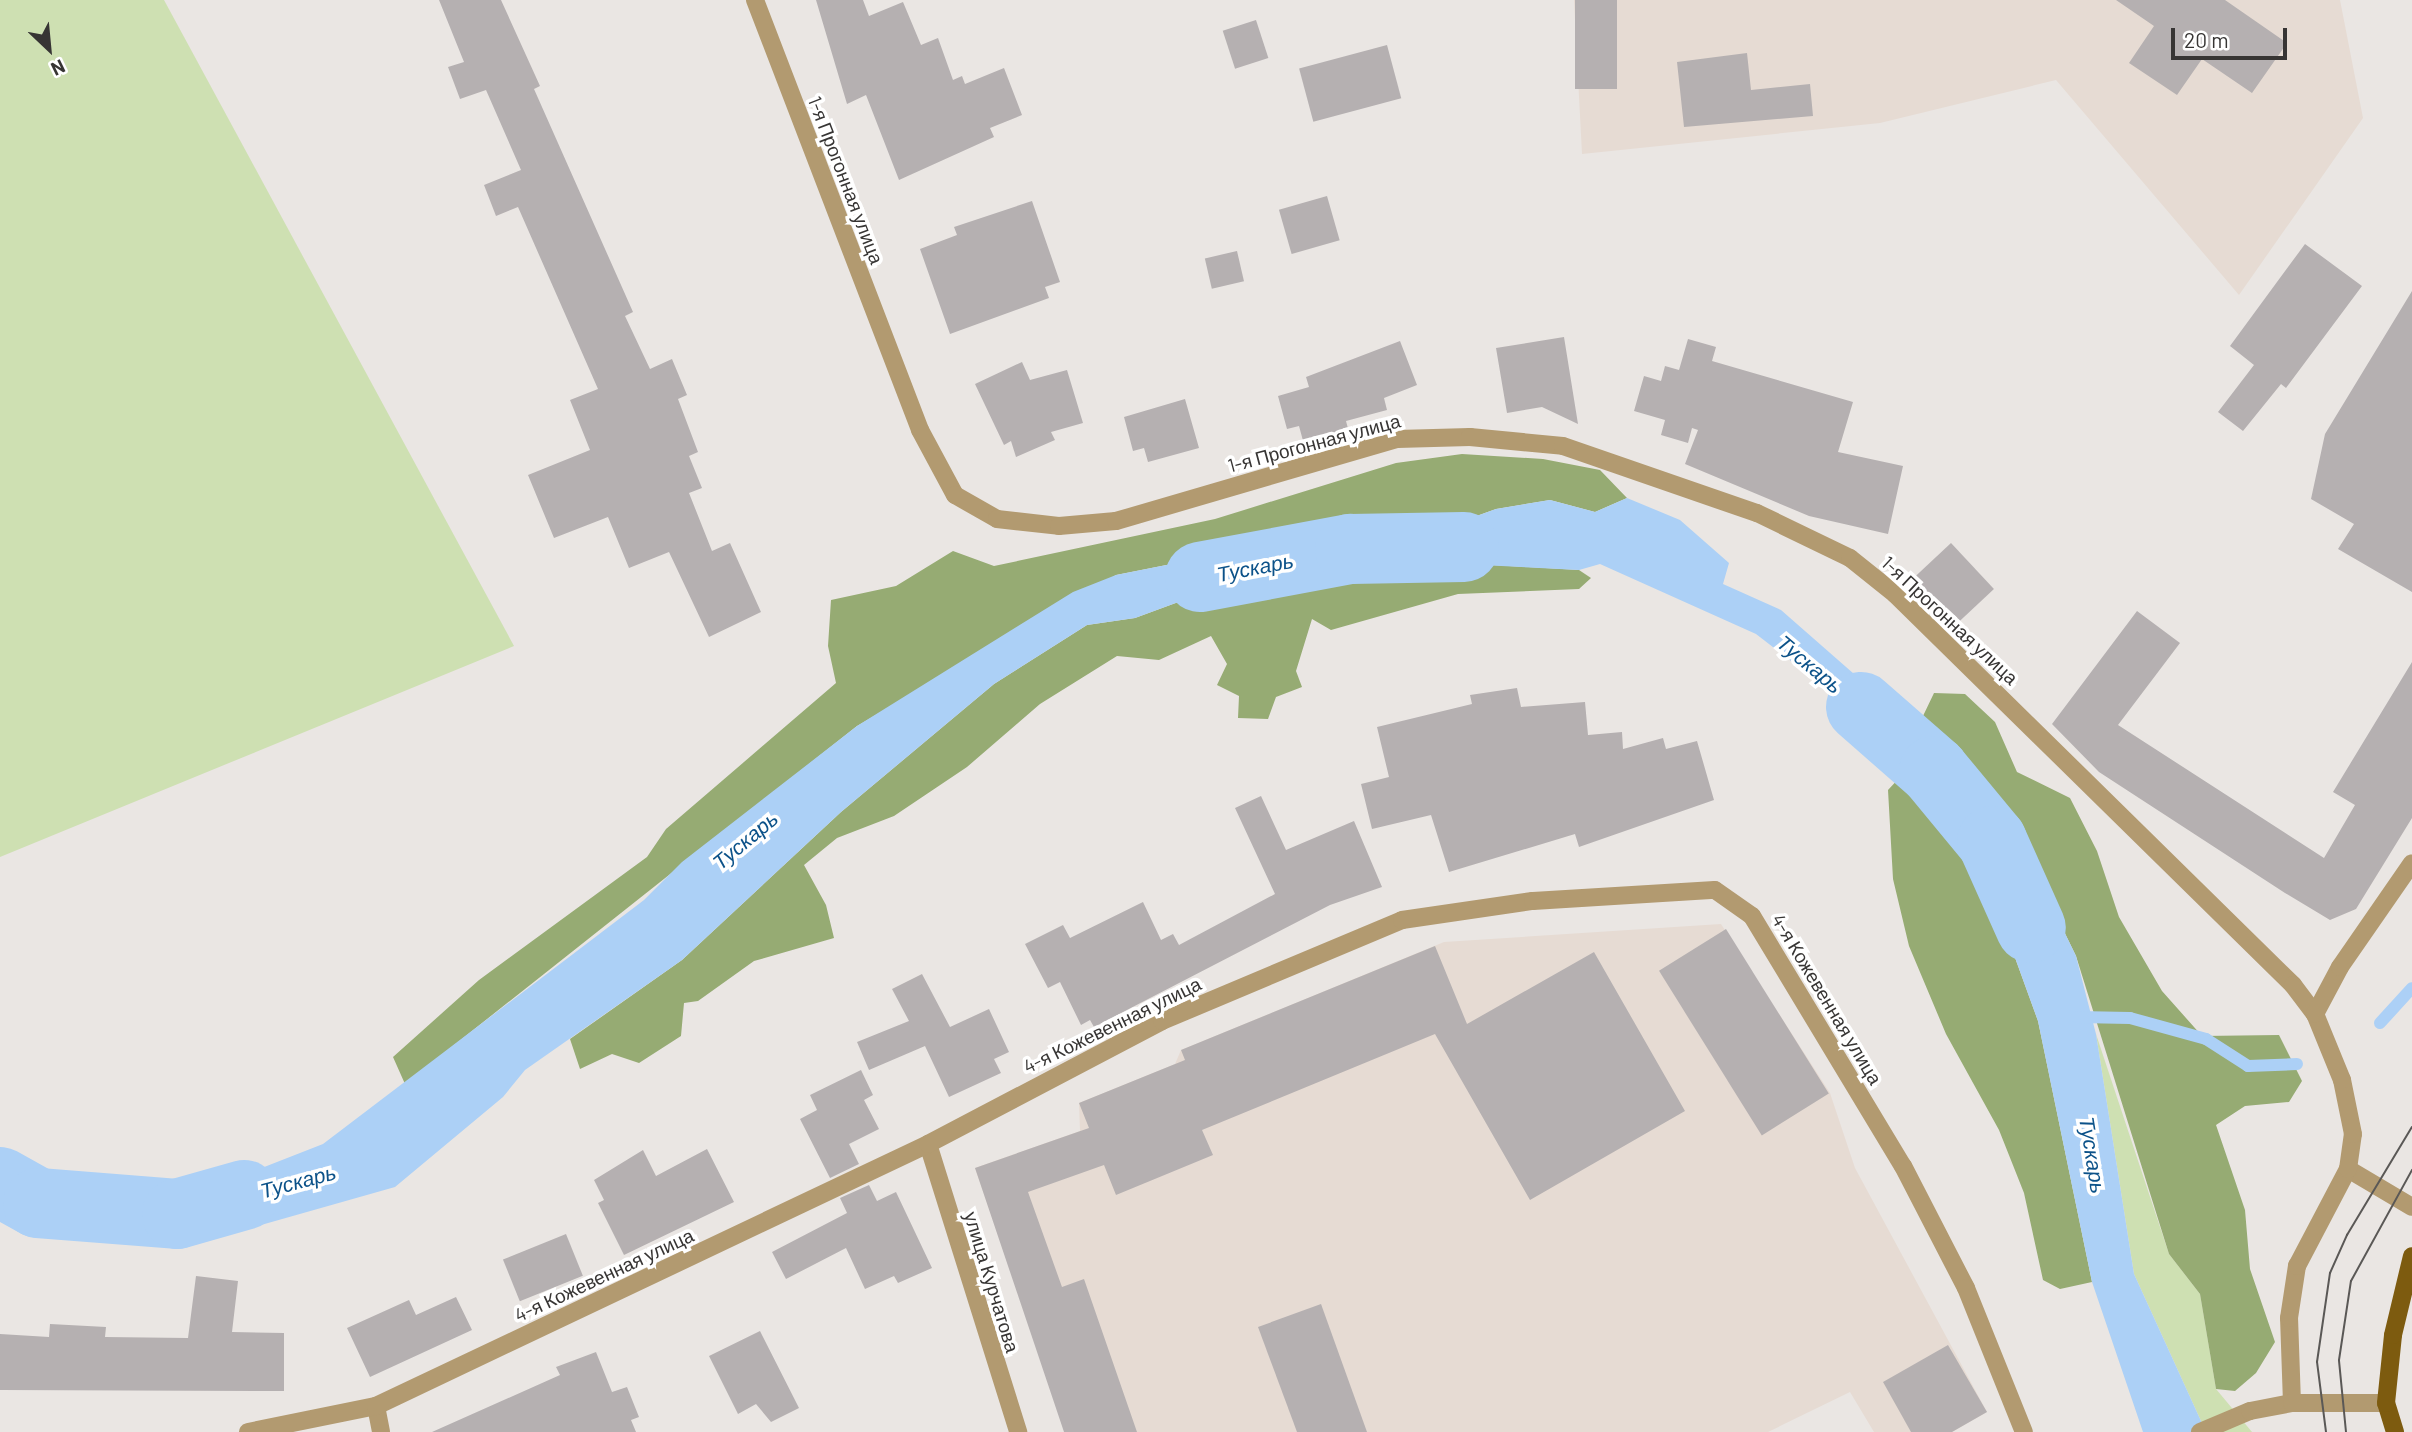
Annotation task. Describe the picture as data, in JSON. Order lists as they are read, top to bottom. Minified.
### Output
{"streets":{"street":["1-я Прогонная улица","4-я Кожевенная улица","улица Курчатова"]},"crossings":[["4-я Кожевенная улица","улица Курчатова"]],"water":["Тускарь"],"scale_bar":"20 m","north":"bottom right"}
